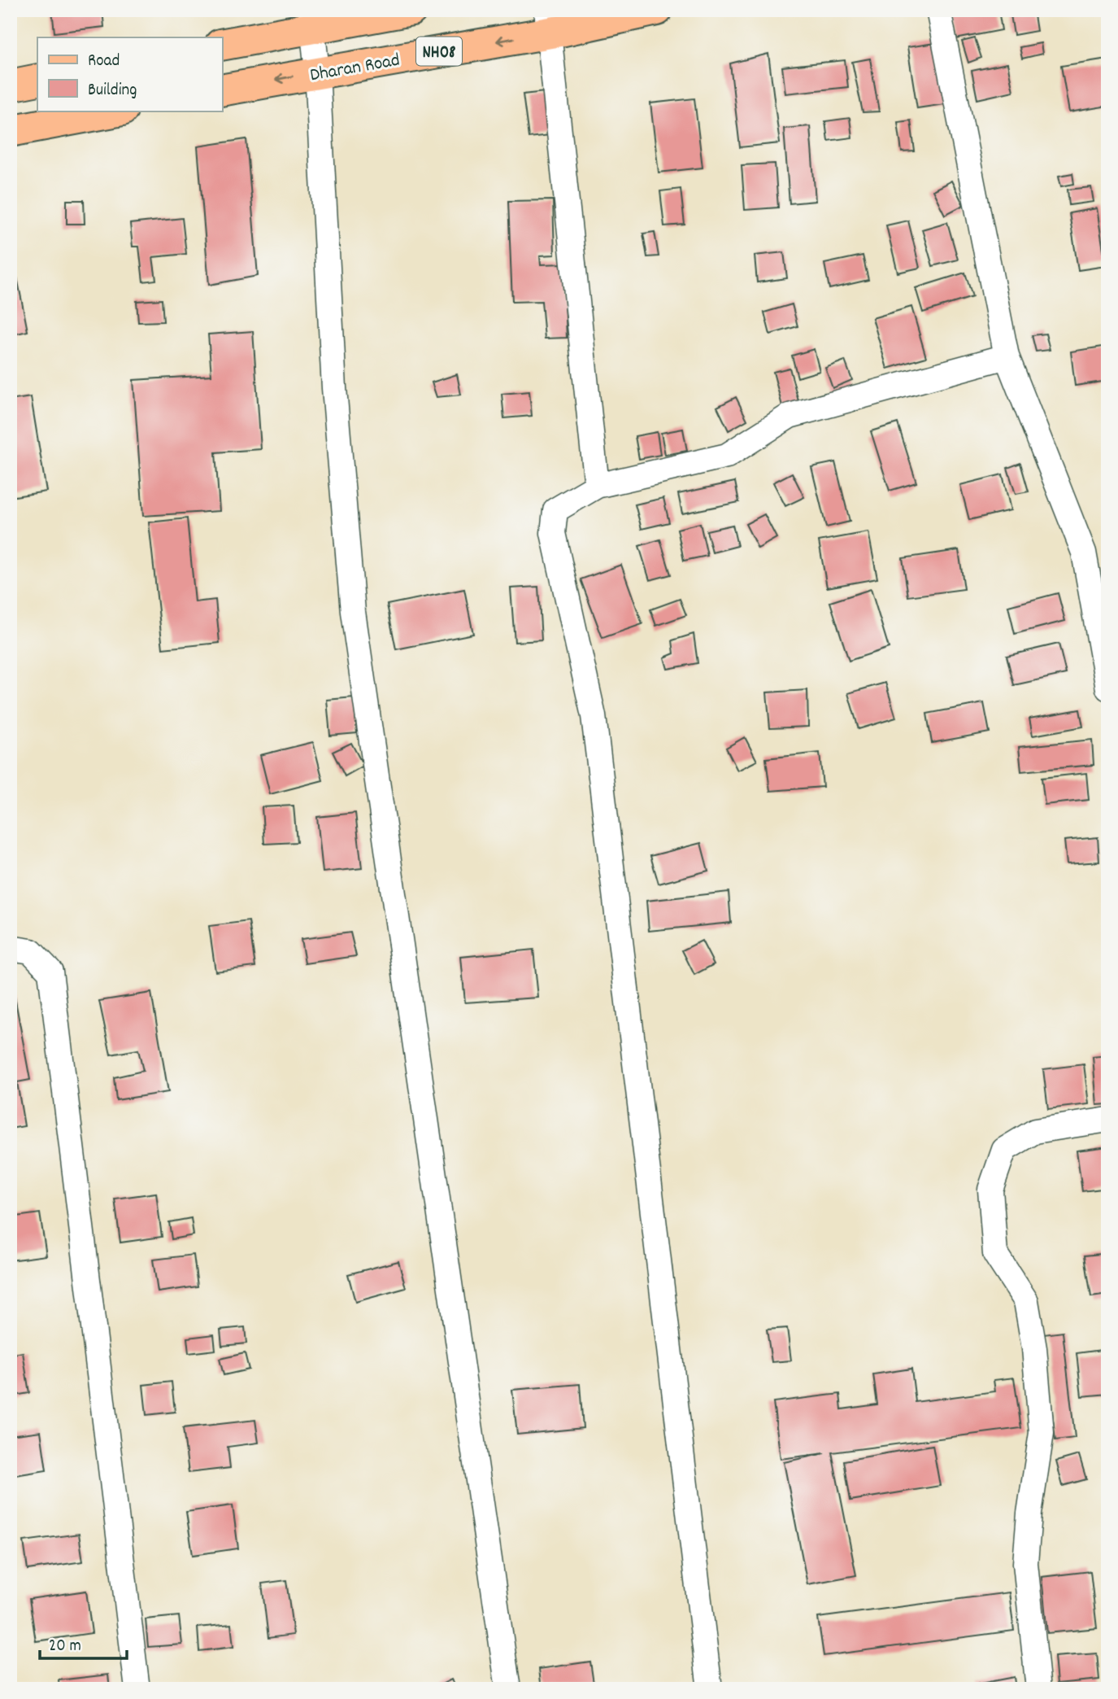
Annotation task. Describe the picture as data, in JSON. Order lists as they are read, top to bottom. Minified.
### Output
{"streets":{"main road":["NH08","Dharan Road"]},"legend":["Road","Building"],"scale_bar":"20 m"}
